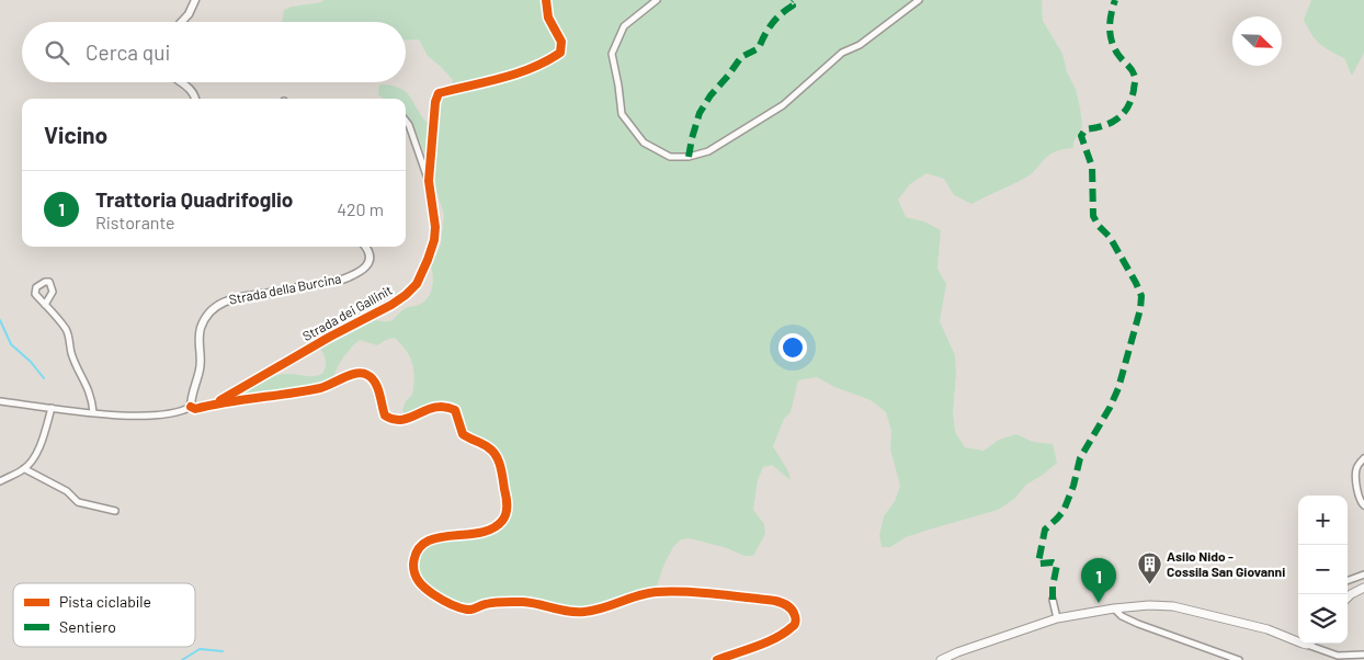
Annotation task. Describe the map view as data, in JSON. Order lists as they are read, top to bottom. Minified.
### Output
{"streets":{"street":["Strada della Burcina","Strada dei Gallinit"]},"places":{"building":["Asilo Nido - Cossila San Giovanni"]},"legend":["Pista ciclabile","Sentiero"],"north":"bottom right","page":{"search":"Cerca qui","heading":"Vicino","list":[{"mark":"1","name":"Trattoria Quadrifoglio","note":"Ristorante","value":"420 m"}],"map_buttons":["+","−"],"pins":"1"}}
